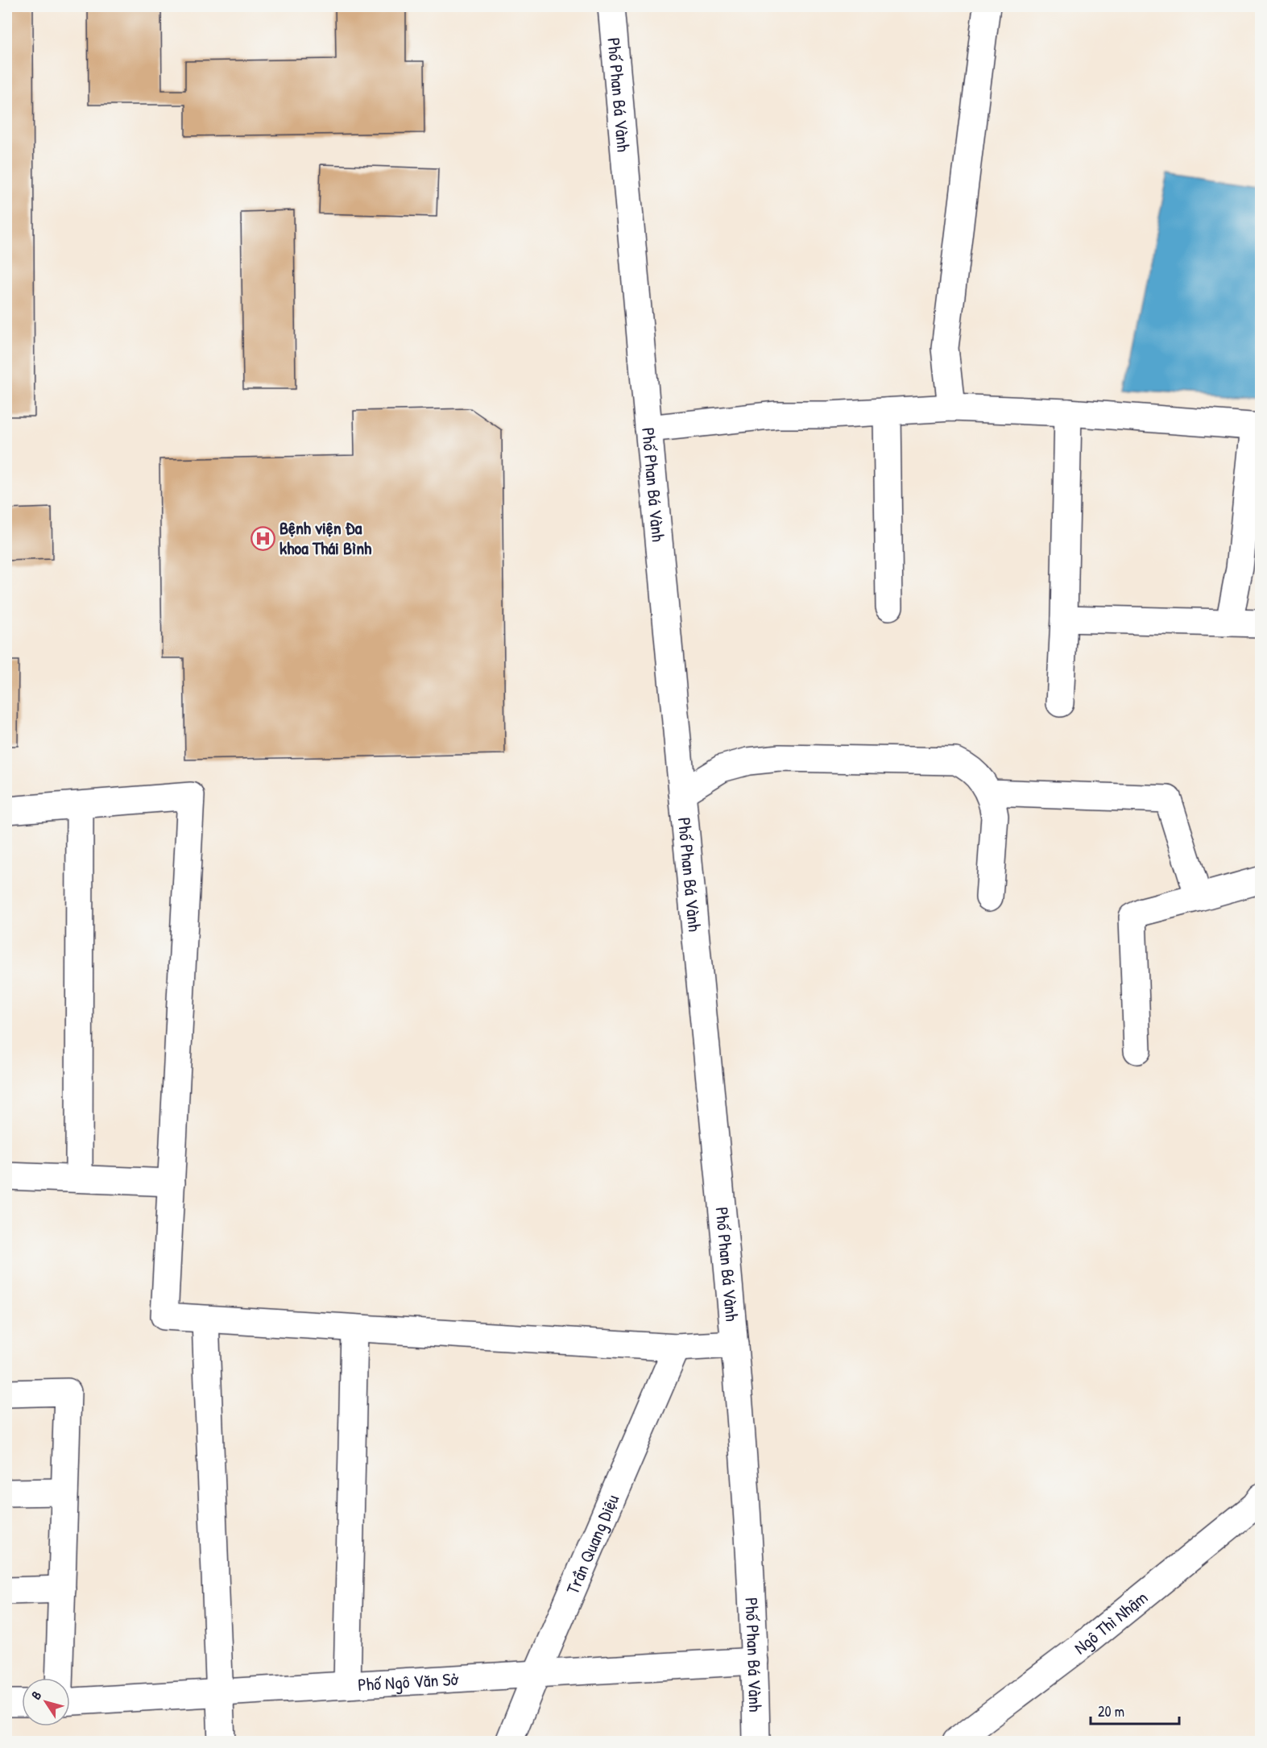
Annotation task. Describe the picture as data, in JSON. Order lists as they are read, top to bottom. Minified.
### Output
{"streets":{"street":["Phố Phan Bá Vành","Trần Quang Diệu","Ngô Thì Nhậm","Phố Ngô Văn Sở"]},"crossings":[["Phố Phan Bá Vành","Phố Ngô Văn Sở"],["Trần Quang Diệu","Phố Ngô Văn Sở"]],"places":{"hospital":["Bệnh viện Đa khoa Thái Bình"]},"scale_bar":"20 m","north":"top left"}
